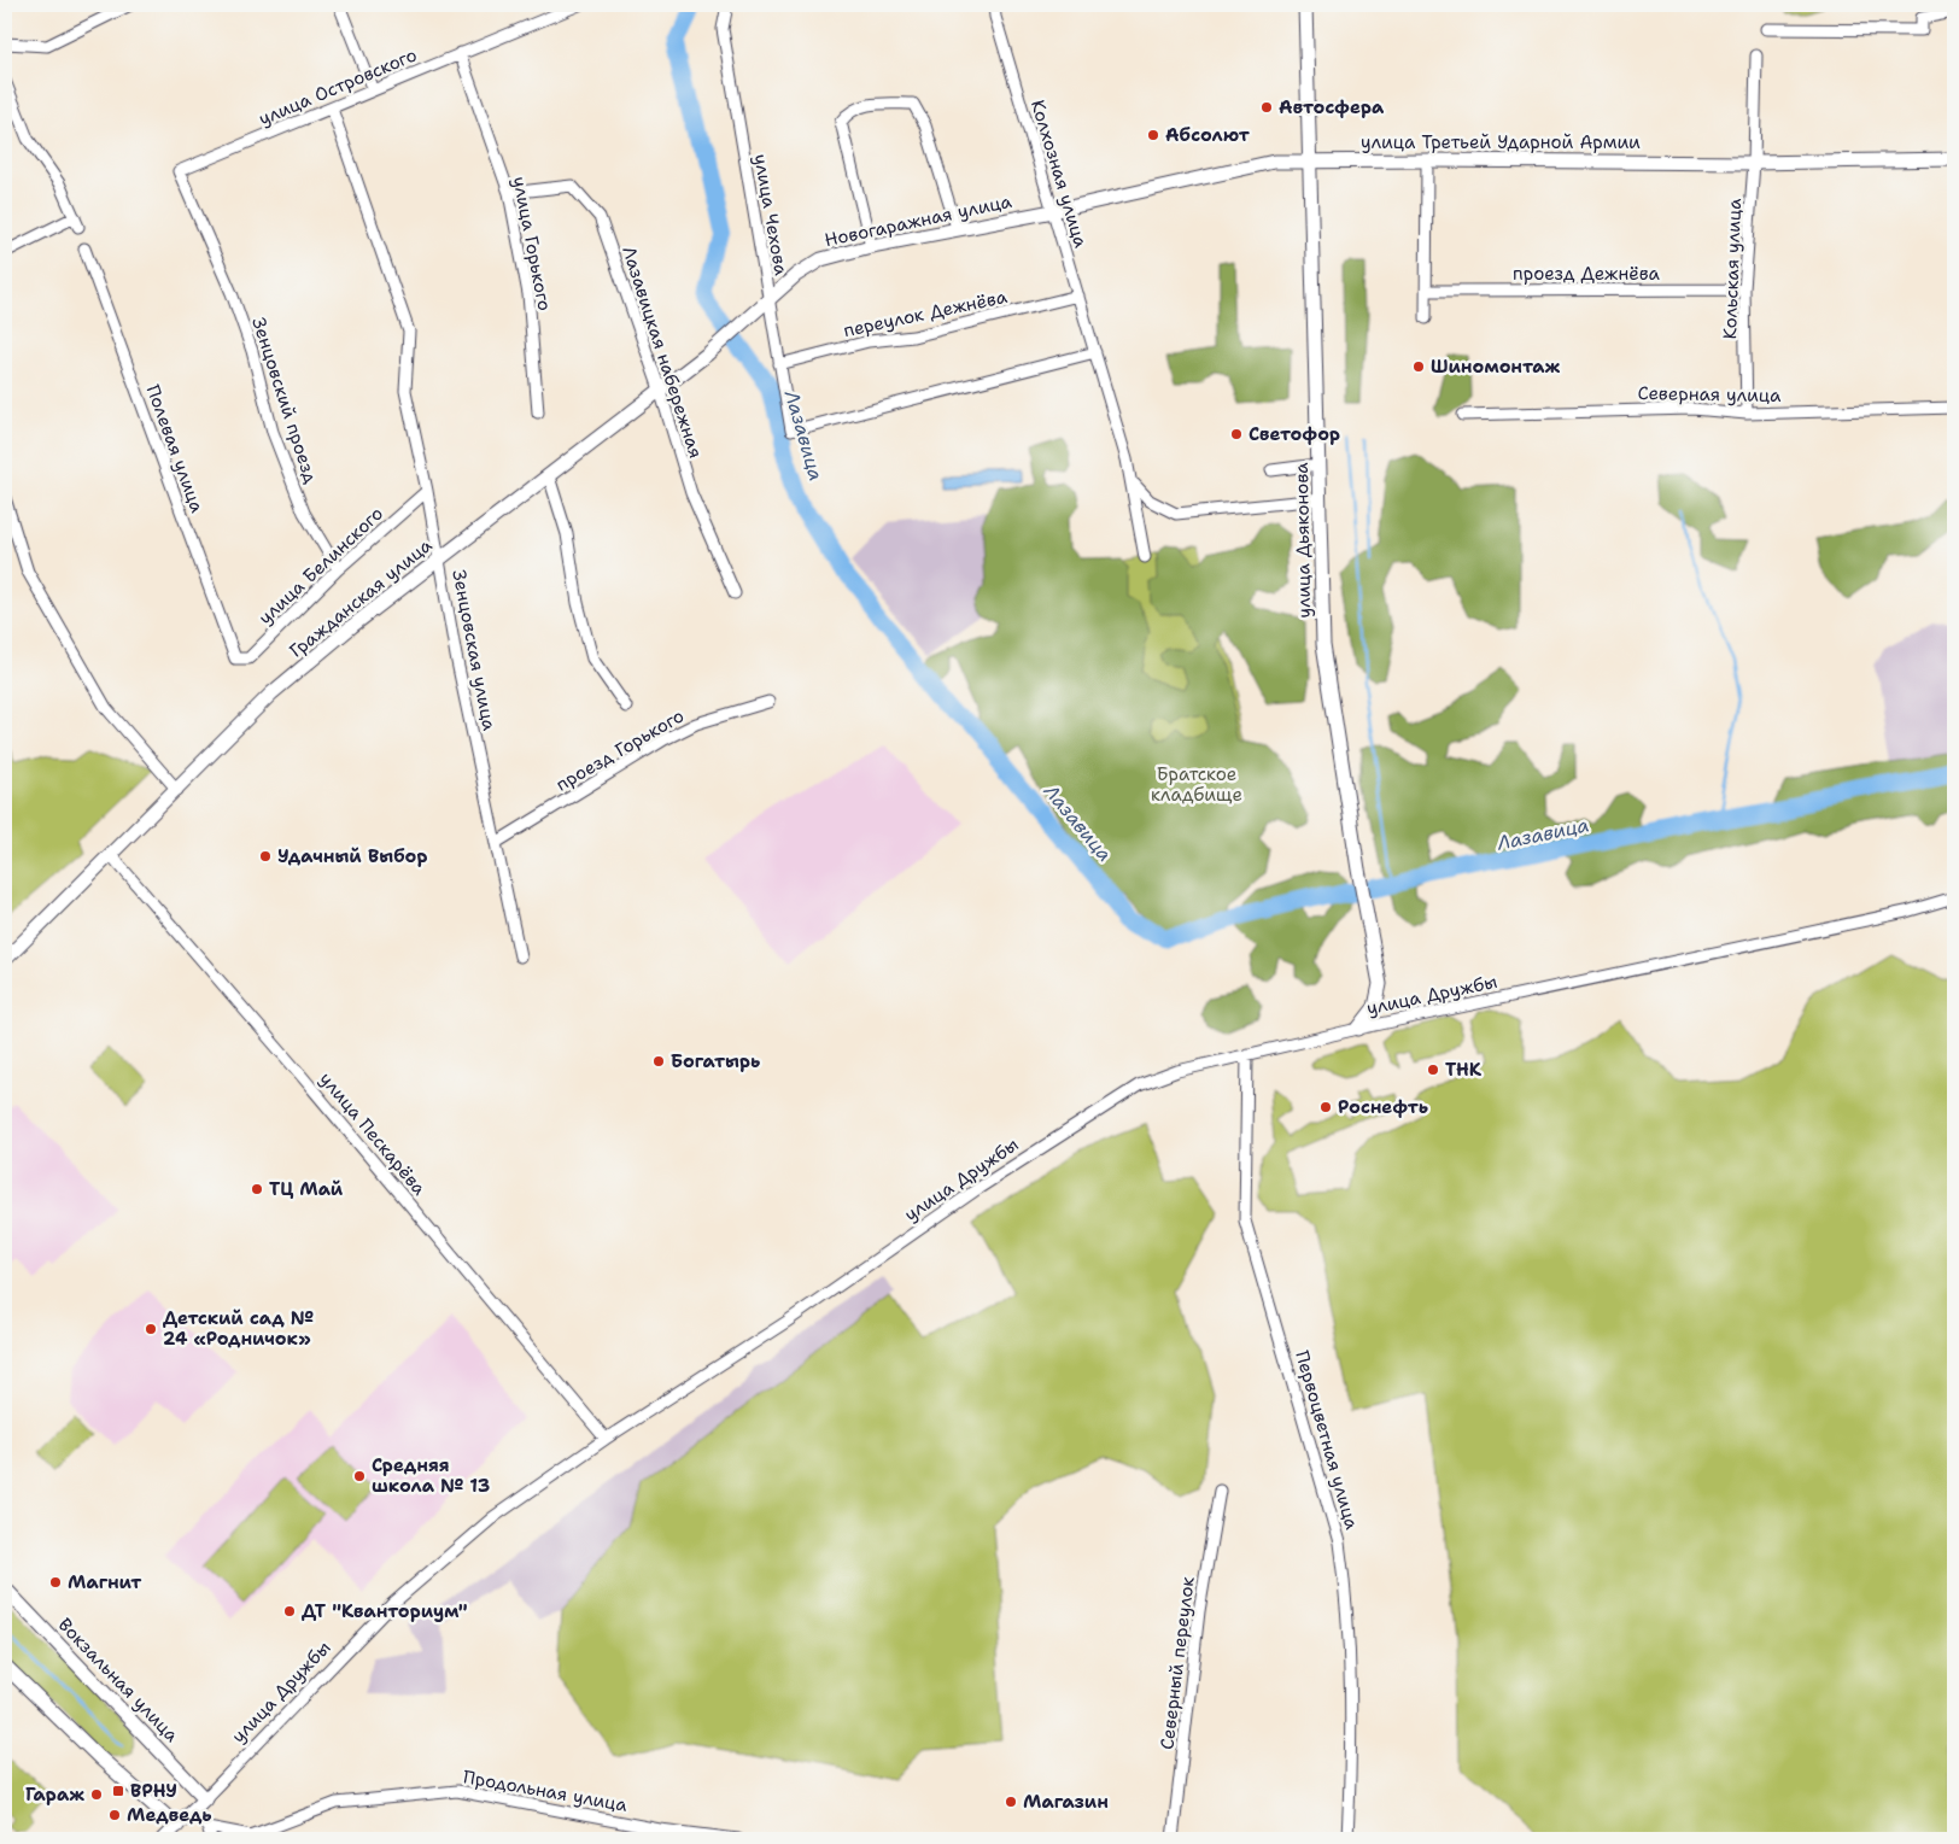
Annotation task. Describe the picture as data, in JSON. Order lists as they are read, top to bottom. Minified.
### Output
{"streets":{"main road":["улица Третьей Ударной Армии","Новогаражная улица","улица Дьяконова","Гражданская улица","улица Дружбы","Вокзальная улица"],"street":["улица Островского","Колхозная улица","улица Чехова","улица Горького","Кольская улица","проезд Дежнёва","переулок Дежнёва","Лазавицкая набережная","Северная улица","Зенцовский проезд","Полевая улица","улица Белинского","Зенцовская улица","проезд Горького","улица Пескарёва","Первоцветная улица","Северный переулок","Продольная улица"]},"crossings":[["улица Островского","улица Горького"],["улица Островского","Зенцовский проезд"],["улица Островского","Зенцовская улица"],["улица Третьей Ударной Армии","Колхозная улица"],["улица Третьей Ударной Армии","Новогаражная улица"],["улица Третьей Ударной Армии","Кольская улица"],["улица Третьей Ударной Армии","улица Дьяконова"],["Колхозная улица","улица Чехова"],["Колхозная улица","Новогаражная улица"],["Колхозная улица","переулок Дежнёва"],["улица Чехова","Новогаражная улица"],["улица Чехова","переулок Дежнёва"],["улица Чехова","Гражданская улица"],["Новогаражная улица","Гражданская улица"],["улица Горького","Лазавицкая набережная"],["Кольская улица","проезд Дежнёва"],["Кольская улица","Северная улица"],["Лазавицкая набережная","Гражданская улица"],["Зенцовский проезд","улица Белинского"],["Полевая улица","улица Белинского"],["улица Дьяконова","улица Дружбы"],["улица Белинского","Зенцовская улица"],["Гражданская улица","Зенцовская улица"],["Гражданская улица","улица Пескарёва"],["Зенцовская улица","проезд Горького"],["улица Дружбы","улица Пескарёва"],["улица Дружбы","Первоцветная улица"],["улица Дружбы","Вокзальная улица"],["Вокзальная улица","Продольная улица"]],"water":["Лазавица"],"parks":["Братское кладбище"],"places":{"other":["Автосфера","Абсолют","Шиномонтаж","Светофор","Удачный Выбор","Богатырь","ТНК","Роснефть","ТЦ Май","Детский сад № 24 «Родничок»","Средняя школа № 13","Магнит","ДТ \"Кванториум\"","Гараж","Магазин","Медведь"],"transit":["ВРНУ"]}}
